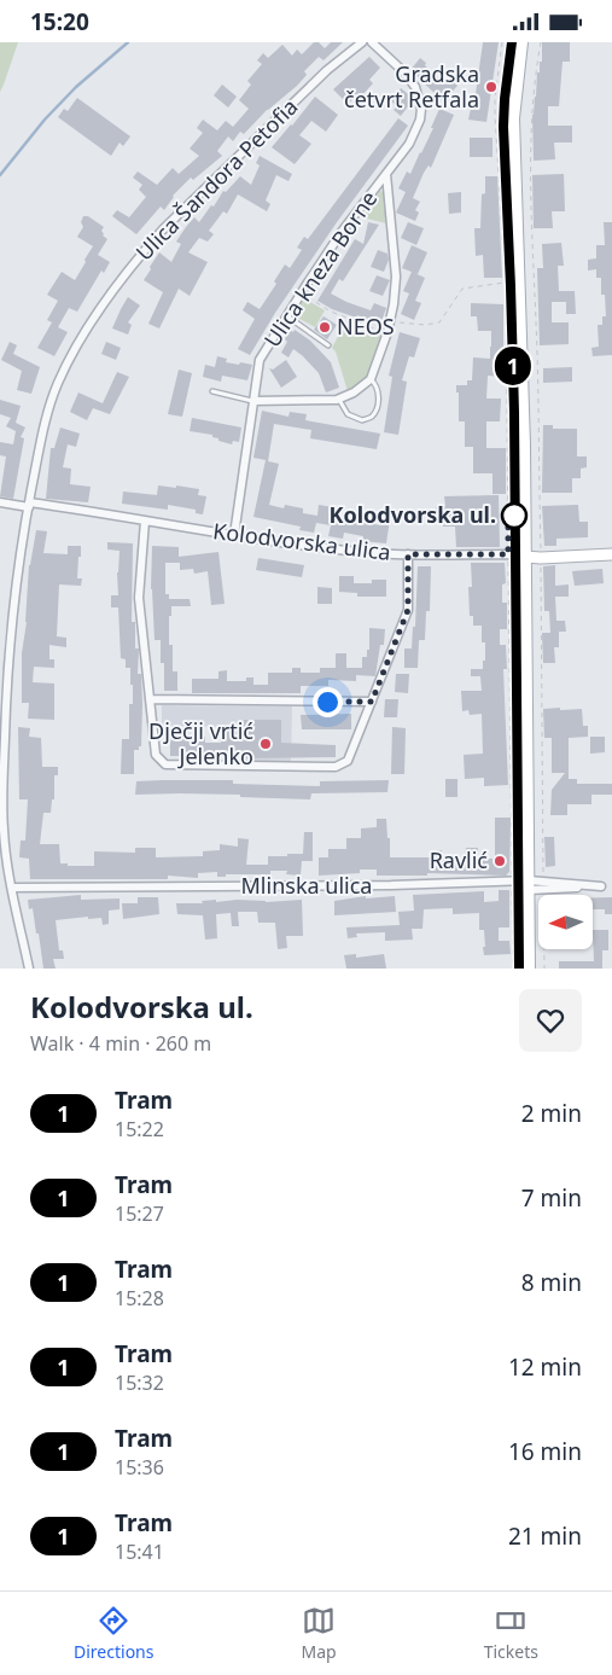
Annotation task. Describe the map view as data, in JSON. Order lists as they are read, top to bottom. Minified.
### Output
{"streets":{"street":["Ulica Šandora Petofia","Ulica kneza Borne","Kolodvorska ulica","Mlinska ulica"]},"crossings":[["Ulica Šandora Petofia","Kolodvorska ulica"],["Ulica Šandora Petofia","Mlinska ulica"],["Ulica kneza Borne","Kolodvorska ulica"]],"places":["Gradska četvrt Retfala","NEOS","Kolodvorska ul.","Dječji vrtić Jelenko","Ravlić"],"lines":["tram line 1"],"north":"left","page":{"status":"15:20","on_map":"1","heading":["Kolodvorska ul.","Walk · 4 min · 260 m"],"list":[{"mark":"1","name":"Tram","note":"15:22","value":"2 min"},{"mark":"1","name":"Tram","note":"15:27","value":"7 min"},{"mark":"1","name":"Tram","note":"15:28","value":"8 min"},{"mark":"1","name":"Tram","note":"15:32","value":"12 min"},{"mark":"1","name":"Tram","note":"15:36","value":"16 min"},{"mark":"1","name":"Tram","note":"15:41","value":"21 min"}],"tabs":["Directions","Map","Tickets"]}}
